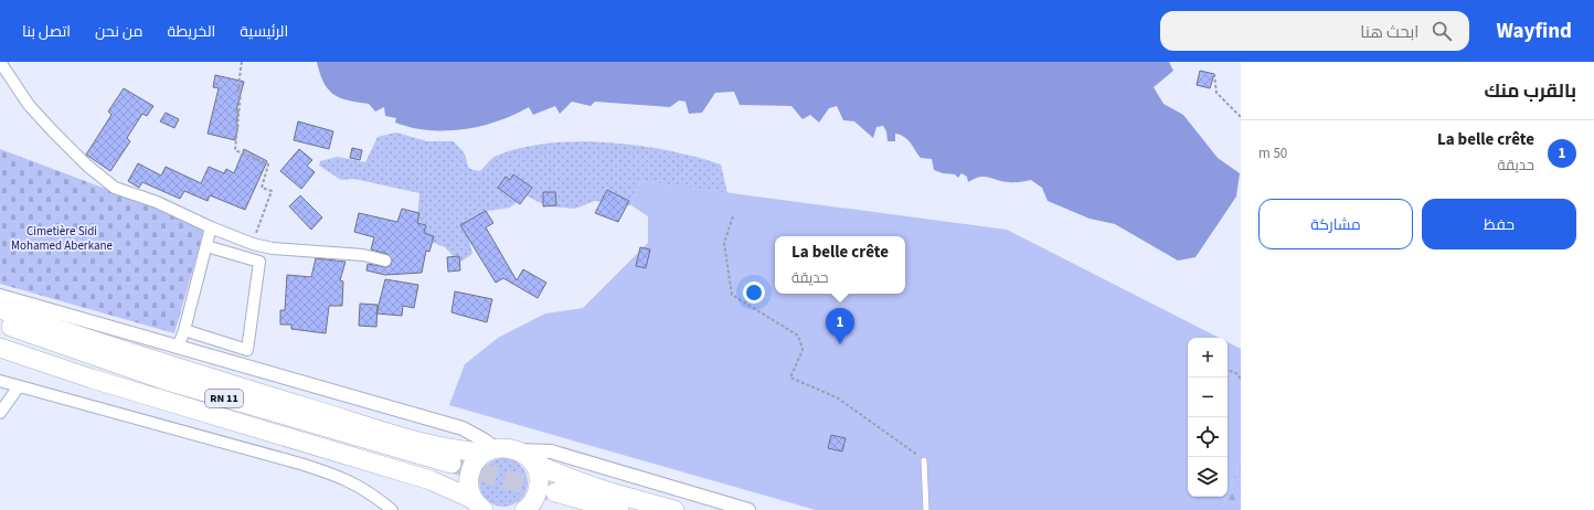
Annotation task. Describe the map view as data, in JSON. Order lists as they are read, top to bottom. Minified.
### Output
{"streets":{"highway":["RN 11"]},"parks":["Cimetière Sidi Mohamed Aberkane"],"page":{"header":"Wayfind","search":"ابحث هنا","nav":["الرئيسية","الخريطة","من نحن","اتصل بنا"],"heading":"بالقرب منك","list":[{"mark":"1","name":"La belle crête","note":"حديقة","value":"50 m"}],"buttons":["حفظ","مشاركة"],"popup":["La belle crête","حديقة"],"pins":"1","map_buttons":["+","−"]}}
